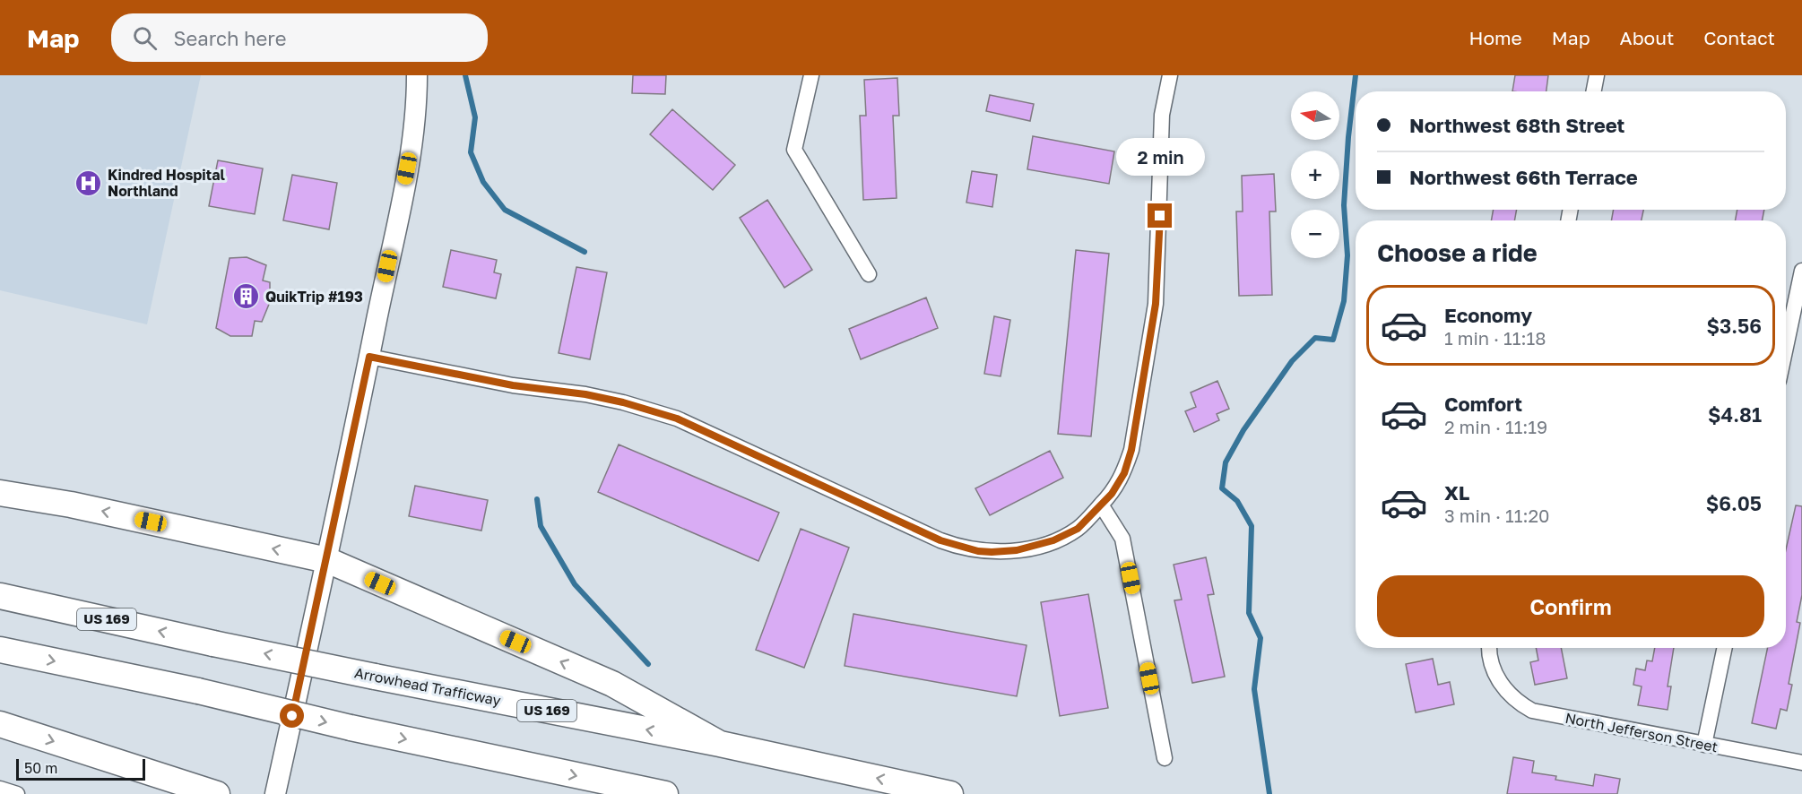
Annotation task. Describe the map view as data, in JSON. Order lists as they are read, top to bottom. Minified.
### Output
{"streets":{"highway":["US 169","Arrowhead Trafficway"],"street":["North Jefferson Street"]},"places":{"hospital":["Kindred Hospital Northland"],"building":["QuikTrip #193"]},"scale_bar":"50 m","north":"left","page":{"header":"Map","search":"Search here","nav":["Home","Map","About","Contact"],"map_buttons":["+","−"],"banner":["Northwest 68th Street","Northwest 66th Terrace"],"bubble":"2 min","heading":"Choose a ride","list":[{"name":"Economy","note":"1 min · 11:18","value":"$3.56"},{"name":"Comfort","note":"2 min · 11:19","value":"$4.81"},{"name":"XL","note":"3 min · 11:20","value":"$6.05"}],"buttons":"Confirm","scale":"50 m"}}
